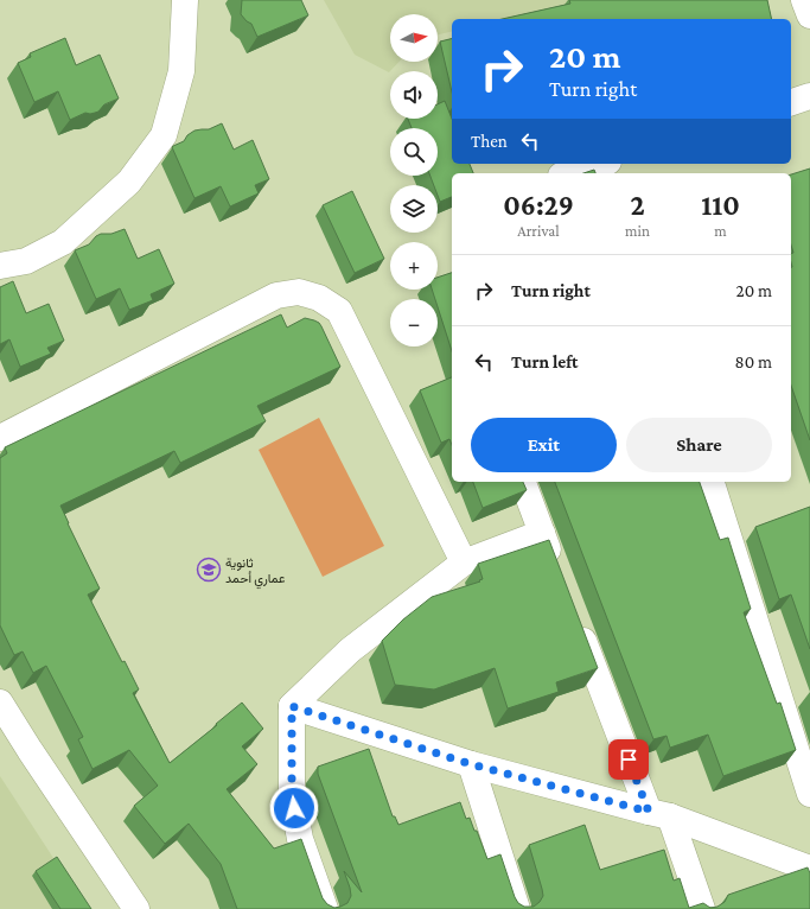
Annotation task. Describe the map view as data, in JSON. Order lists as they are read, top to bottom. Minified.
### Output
{"places":{"school or university":["ثانوية عماري أحمد"]},"north":"right","page":{"map_buttons":["+","−"],"turn":["20 m","Turn right"],"then":"Then","eta":["06:29","Arrival","2","min","110","m"],"list":[{"name":"Turn right","value":"20 m"},{"name":"Turn left","value":"80 m"}],"buttons":["Exit","Share"]}}
